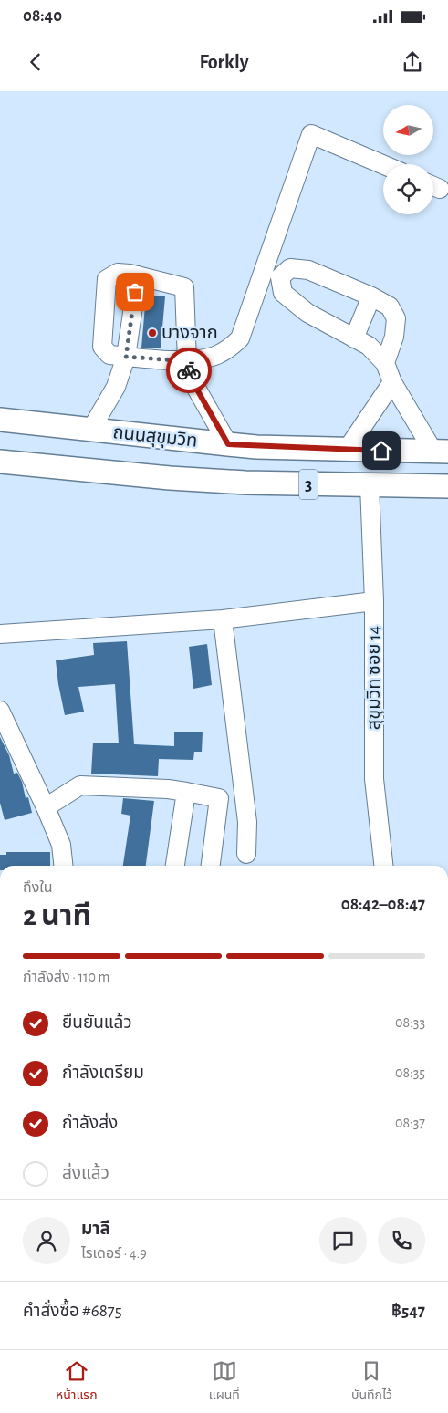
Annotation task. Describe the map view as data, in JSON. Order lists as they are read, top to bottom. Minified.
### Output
{"streets":{"main road":["ถนนสุขุมวิท","3"],"street":["สุขุมวิท ซอย 14"]},"crossings":[["ถนนสุขุมวิท","สุขุมวิท ซอย 14"]],"places":["บางจาก"],"north":"left","page":{"status":"08:40","header":"Forkly","heading":["2 นาที","ถึงใน","08:42–08:47"],"panel":["มาลี","ไรเดอร์ · 4.9","คำสั่งซื้อ #6875","฿547"],"bar":"กำลังส่ง · 110 m","list":[["ยืนยันแล้ว","08:33"],["กำลังเตรียม","08:35"],["กำลังส่ง","08:37"],"ส่งแล้ว"],"tabs":["หน้าแรก","แผนที่","บันทึกไว้"]}}
